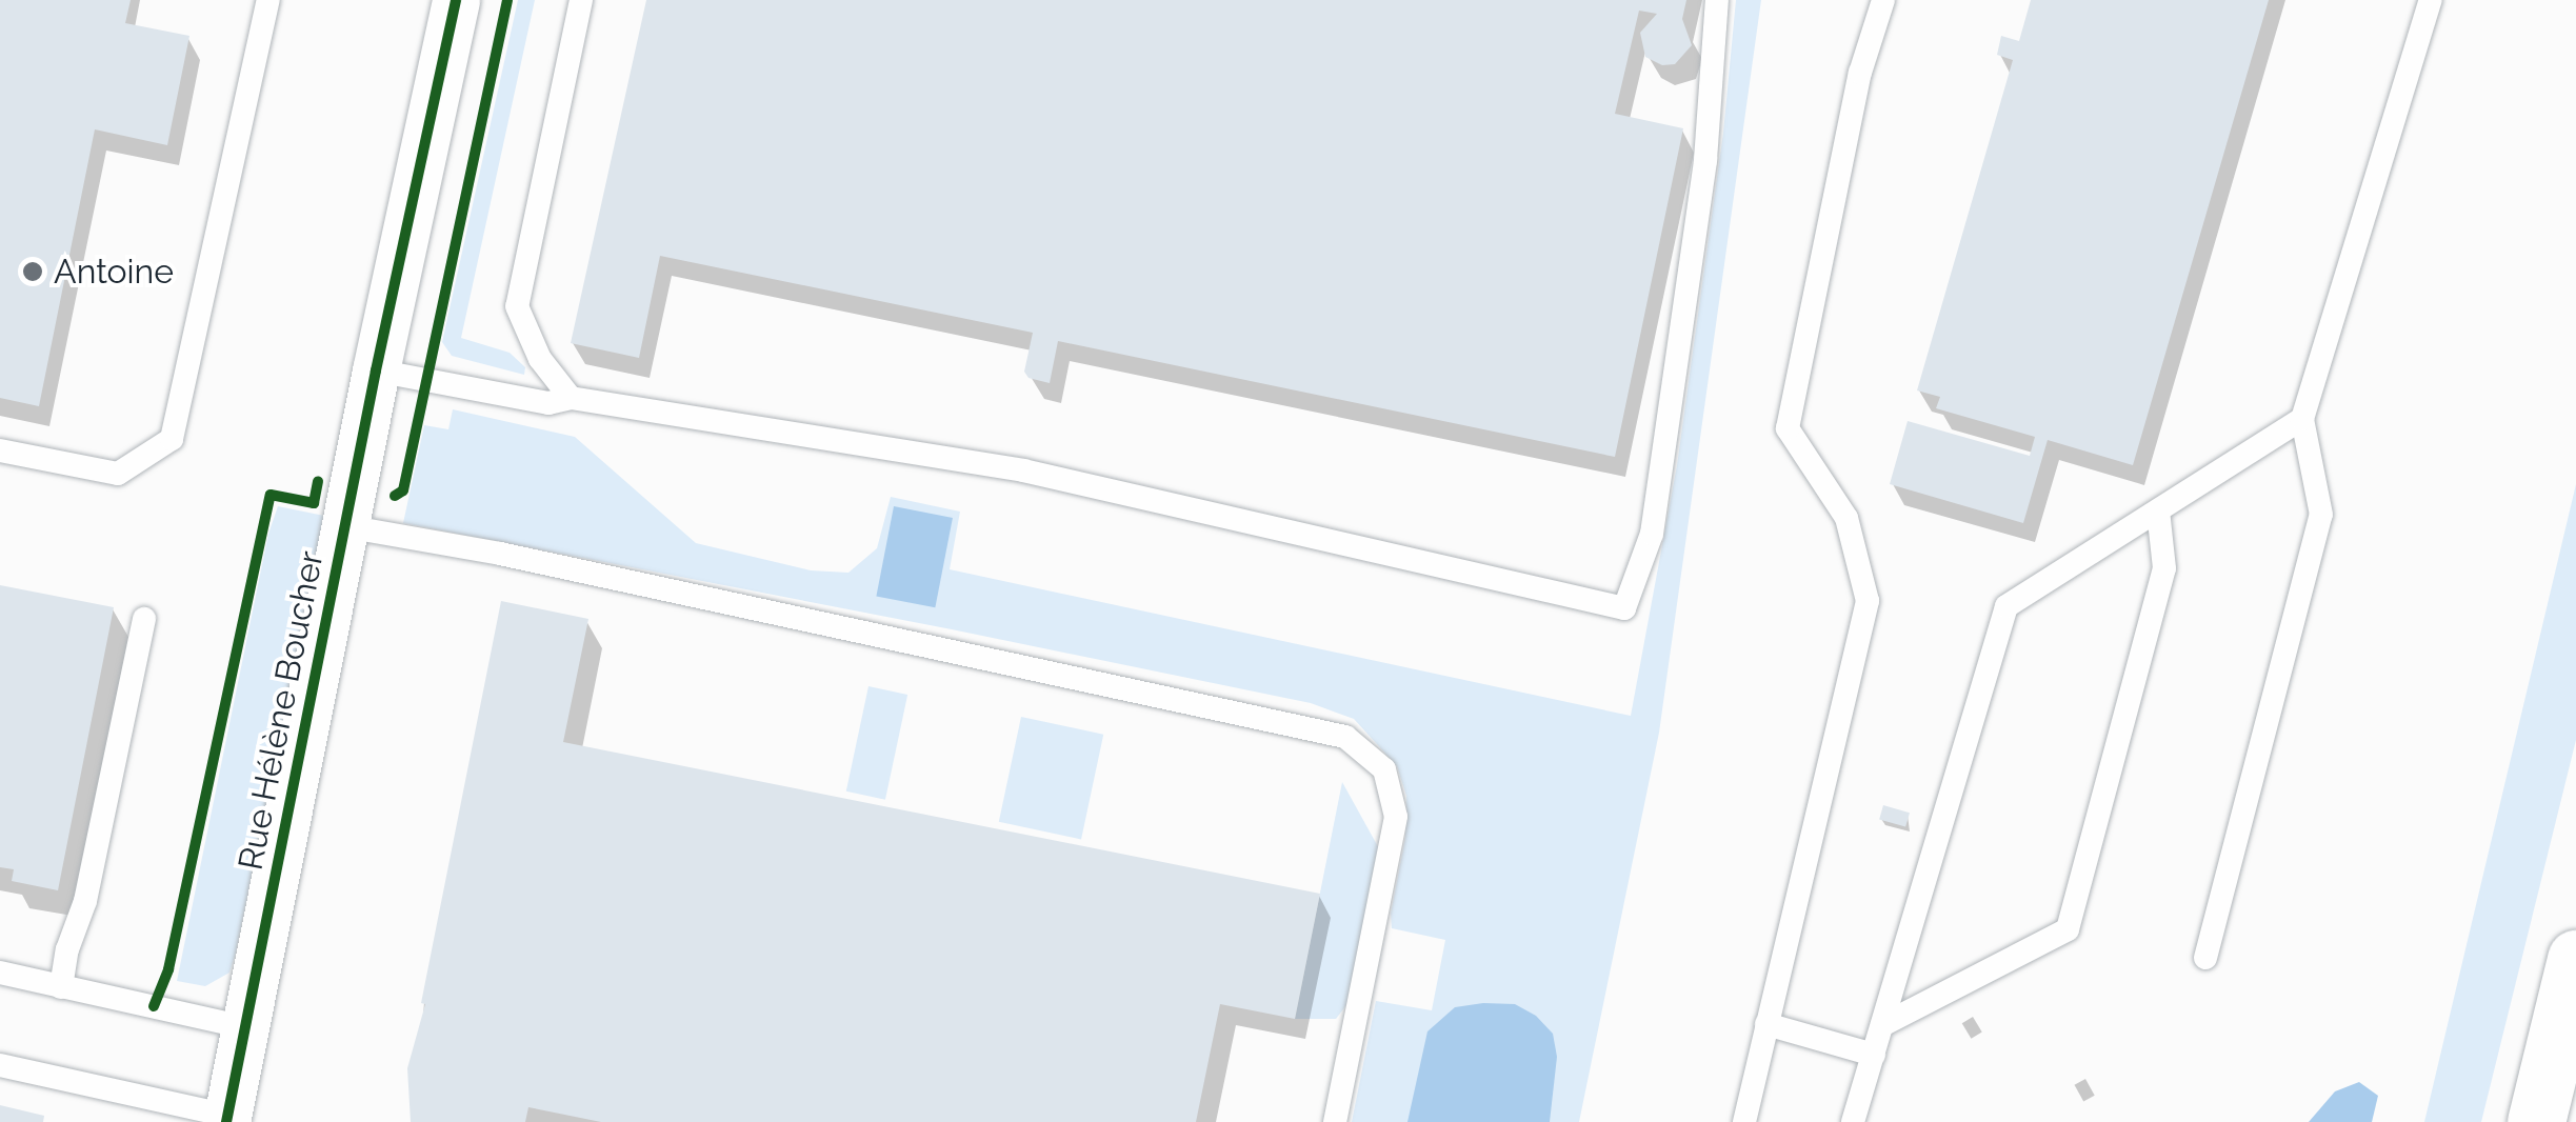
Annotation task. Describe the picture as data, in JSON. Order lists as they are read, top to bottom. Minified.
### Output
{"streets":{"street":["Rue Hélène Boucher"]},"places":["Antoine"]}
